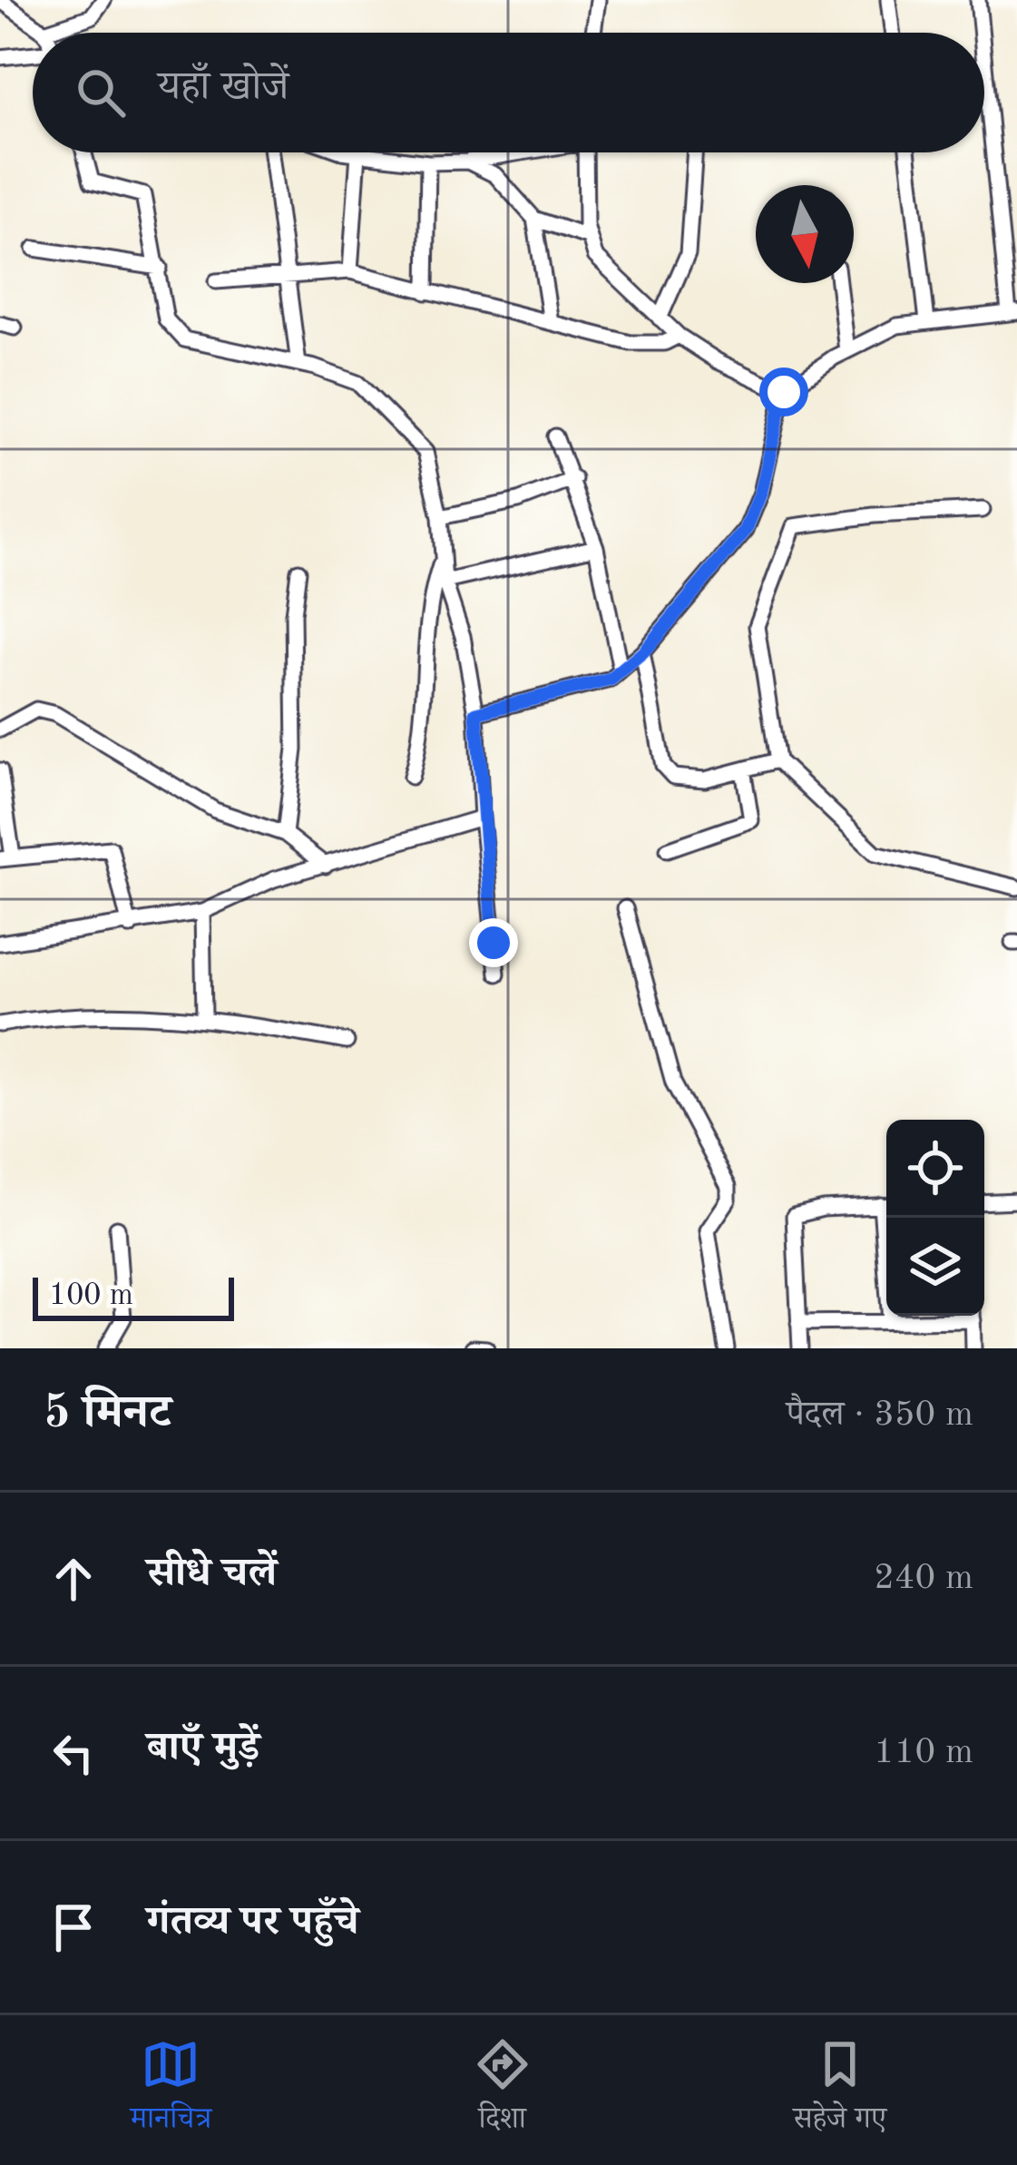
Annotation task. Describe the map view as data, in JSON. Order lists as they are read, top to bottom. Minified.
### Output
{"scale_bar":"100 m","north":"bottom","page":{"search":"यहाँ खोजें","scale":"100 m","heading":["5 मिनट","पैदल · 350 m"],"list":[["सीधे चलें","240 m"],["बाएँ मुड़ें","110 m"],"गंतव्य पर पहुँचे"],"nav":["मानचित्र","दिशा","सहेजे गए"]}}
